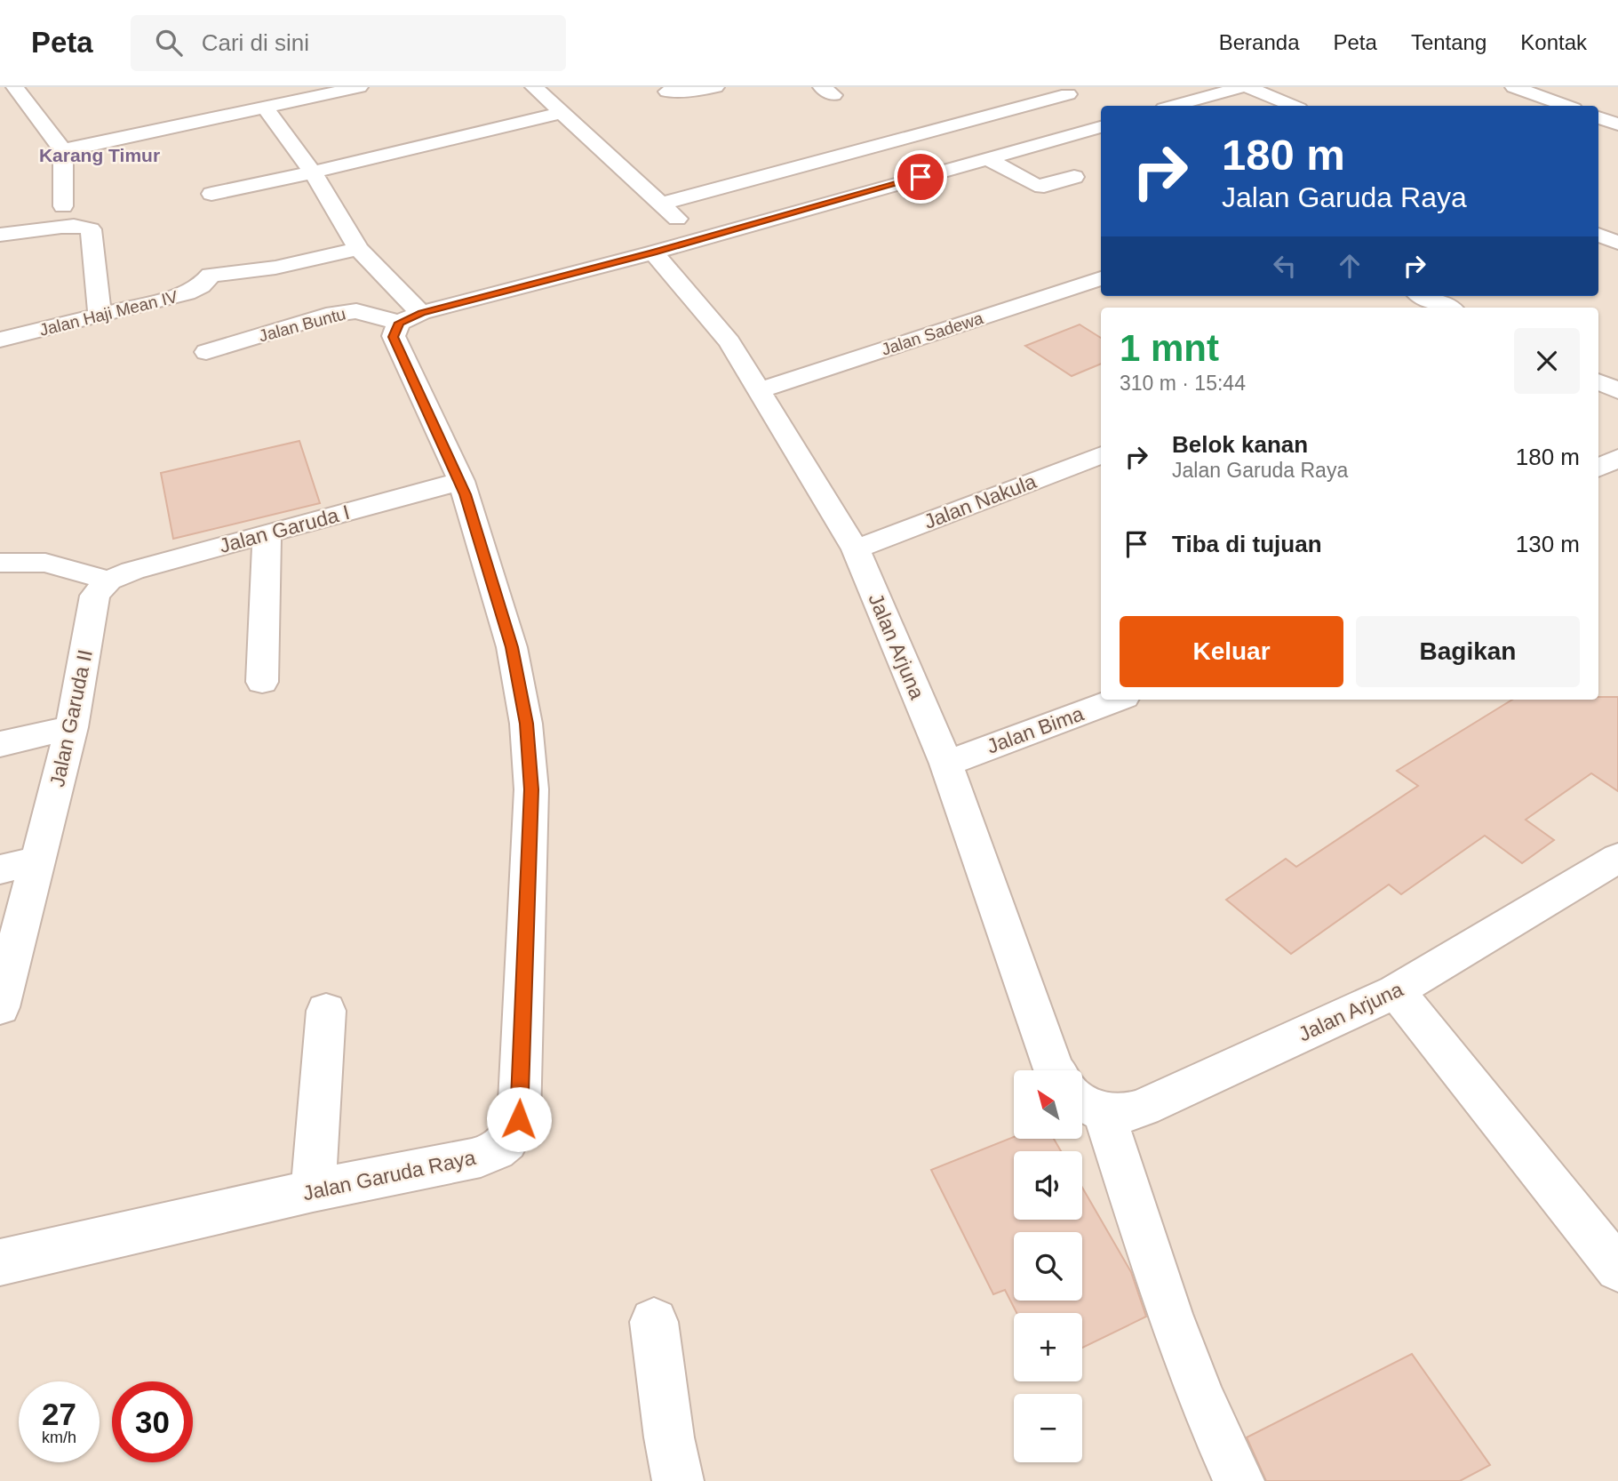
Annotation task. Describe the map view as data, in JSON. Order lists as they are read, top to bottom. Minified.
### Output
{"streets":{"street":["Jalan Haji Mean IV","Jalan Buntu","Jalan Sadewa","Jalan Nakula","Jalan Garuda I","Jalan Arjuna","Jalan Garuda II","Jalan Bima","Jalan Garuda Raya"]},"crossings":[["Jalan Buntu","Jalan Garuda Raya"],["Jalan Sadewa","Jalan Arjuna"],["Jalan Nakula","Jalan Arjuna"],["Jalan Garuda I","Jalan Garuda II"],["Jalan Garuda I","Jalan Garuda Raya"],["Jalan Arjuna","Jalan Bima"]],"districts":["Karang Timur"],"north":"top left","page":{"header":"Peta","search":"Cari di sini","nav":["Beranda","Peta","Tentang","Kontak"],"turn":["180 m","Jalan Garuda Raya"],"heading":["1 mnt","310 m · 15:44"],"list":[{"name":"Belok kanan","note":"Jalan Garuda Raya","value":"180 m"},{"name":"Tiba di tujuan","value":"130 m"}],"buttons":["Keluar","Bagikan"],"map_buttons":["+","−"],"speed":"27 km/h","limit":"30"}}
